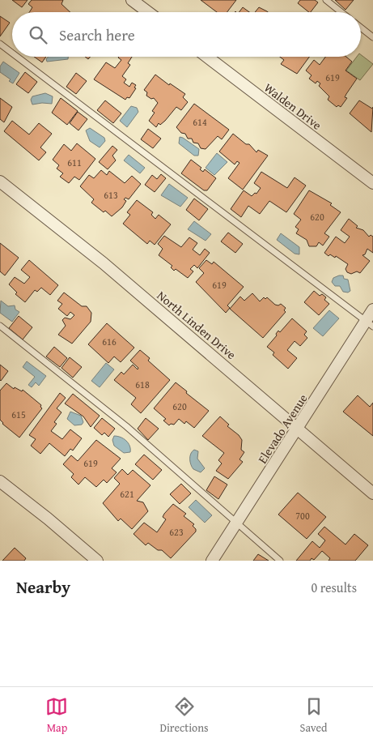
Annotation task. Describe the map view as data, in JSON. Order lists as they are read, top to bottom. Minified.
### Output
{"streets":{"street":["Walden Drive","North Linden Drive","Elevado Avenue"]},"crossings":[["North Linden Drive","Elevado Avenue"]],"house_numbers":["619","614","611","613","620","619","616","618","620","615","619","621","700","623"],"page":{"search":"Search here","heading":["Nearby","0 results"],"nav":["Map","Directions","Saved"]}}
